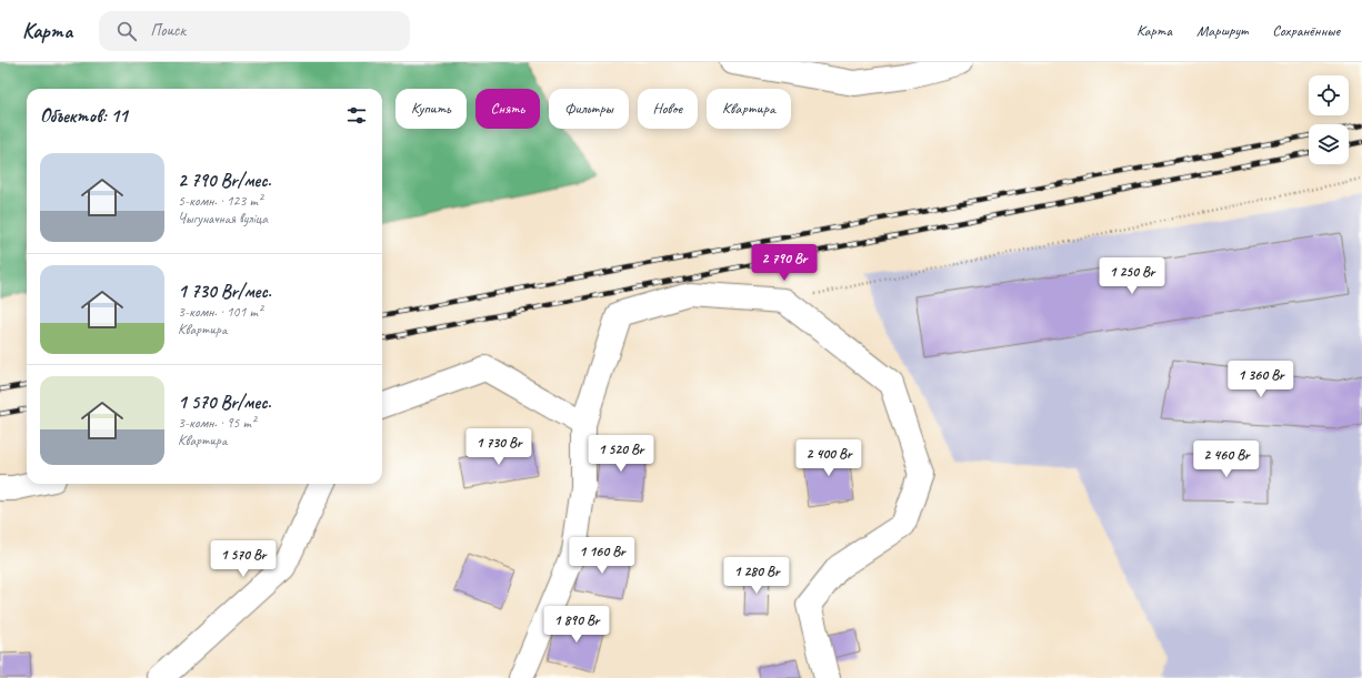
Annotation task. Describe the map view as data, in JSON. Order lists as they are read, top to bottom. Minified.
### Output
{"page":{"header":"Карта","search":"Поиск","nav":["Карта","Маршрут","Сохранённые"],"chip":["Купить","Снять","Фильтры","Новое","Квартира"],"heading":"Объектов: 11","list":[{"name":"2 790 Br/мес.","note":"5-комн. · 123 m² · Чыгуначная вуліца"},{"name":"1 730 Br/мес.","note":"3-комн. · 101 m² · Квартира"},{"name":"1 570 Br/мес.","note":"3-комн. · 95 m² · Квартира"}],"price":["2 790 Br","1 250 Br","1 360 Br","1 730 Br","1 520 Br","2 400 Br","2 460 Br","1 160 Br","1 570 Br","1 280 Br","1 890 Br"]}}
